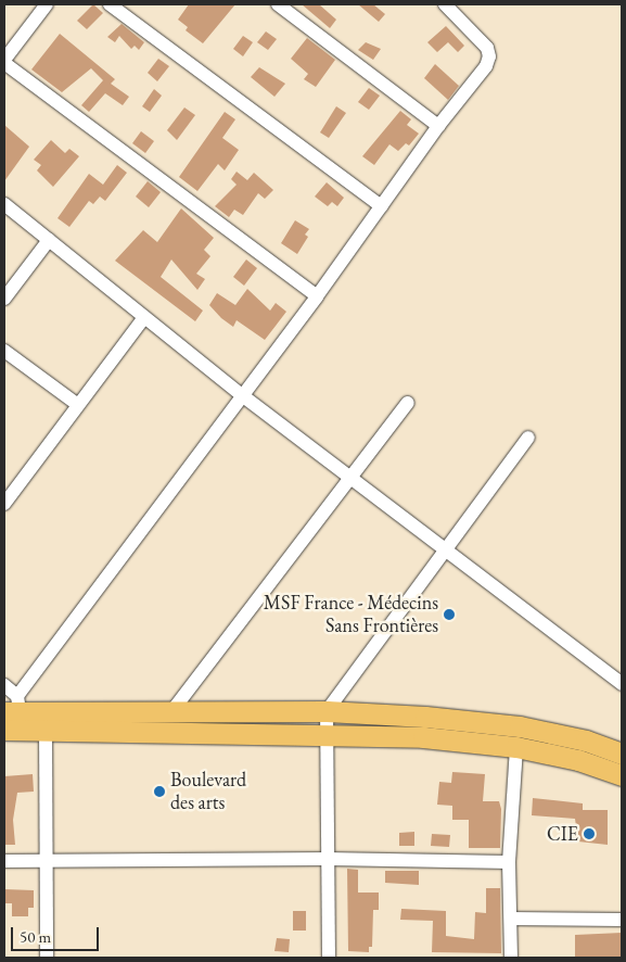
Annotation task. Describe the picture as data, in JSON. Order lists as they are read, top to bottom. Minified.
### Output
{"places":["MSF France - Médecins Sans Frontières","Boulevard des arts","CIE"],"scale_bar":"50 m"}
